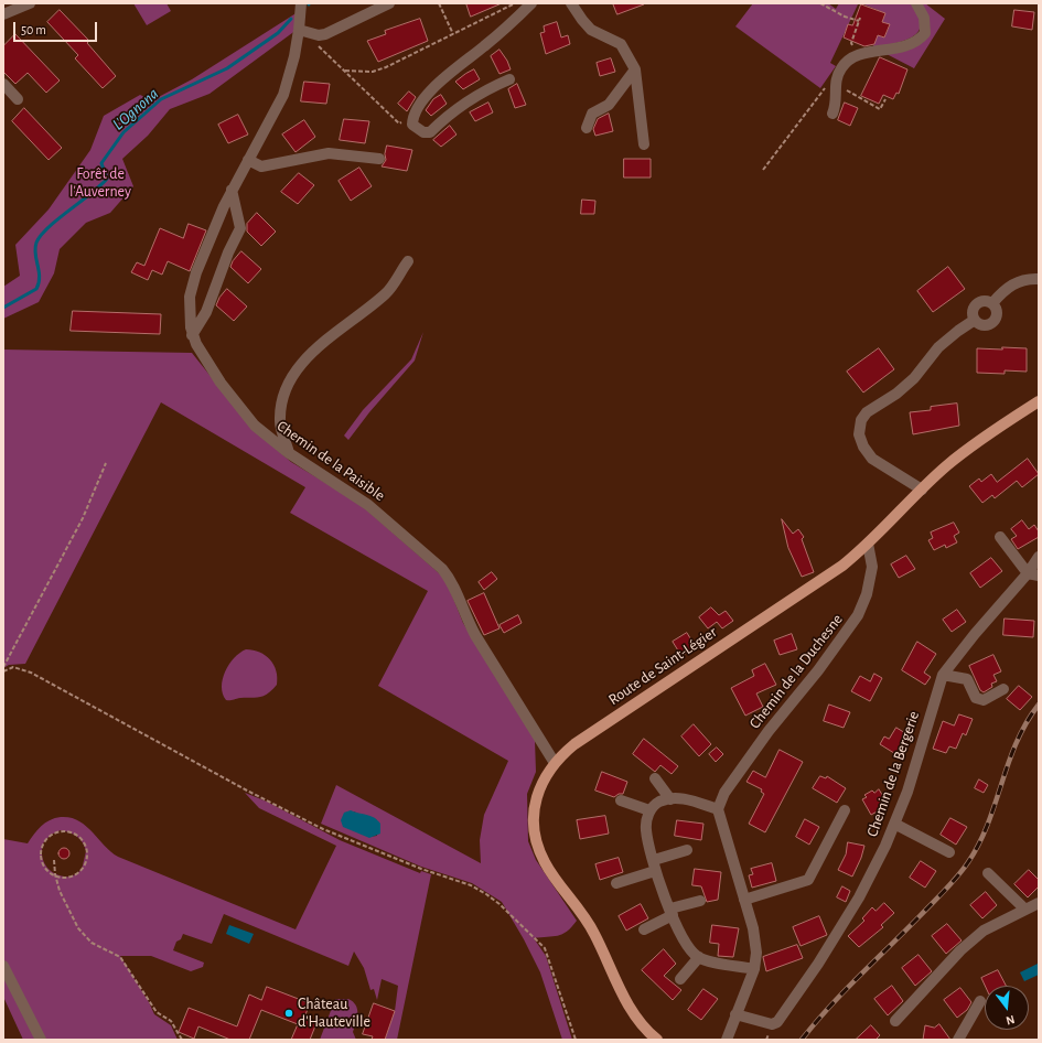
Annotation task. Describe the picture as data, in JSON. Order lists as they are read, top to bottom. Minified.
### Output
{"streets":{"main road":["Route de Saint-Légier"],"street":["Chemin de la Paisible","Chemin de la Duchesne","Chemin de la Bergerie"]},"crossings":[["Chemin de la Paisible","Route de Saint-Légier"],["Route de Saint-Légier","Chemin de la Duchesne"]],"water":["L'Ognona"],"parks":["Forêt de l'Auverney"],"places":["Château d'Hauteville"],"scale_bar":"50 m","north":"bottom"}
